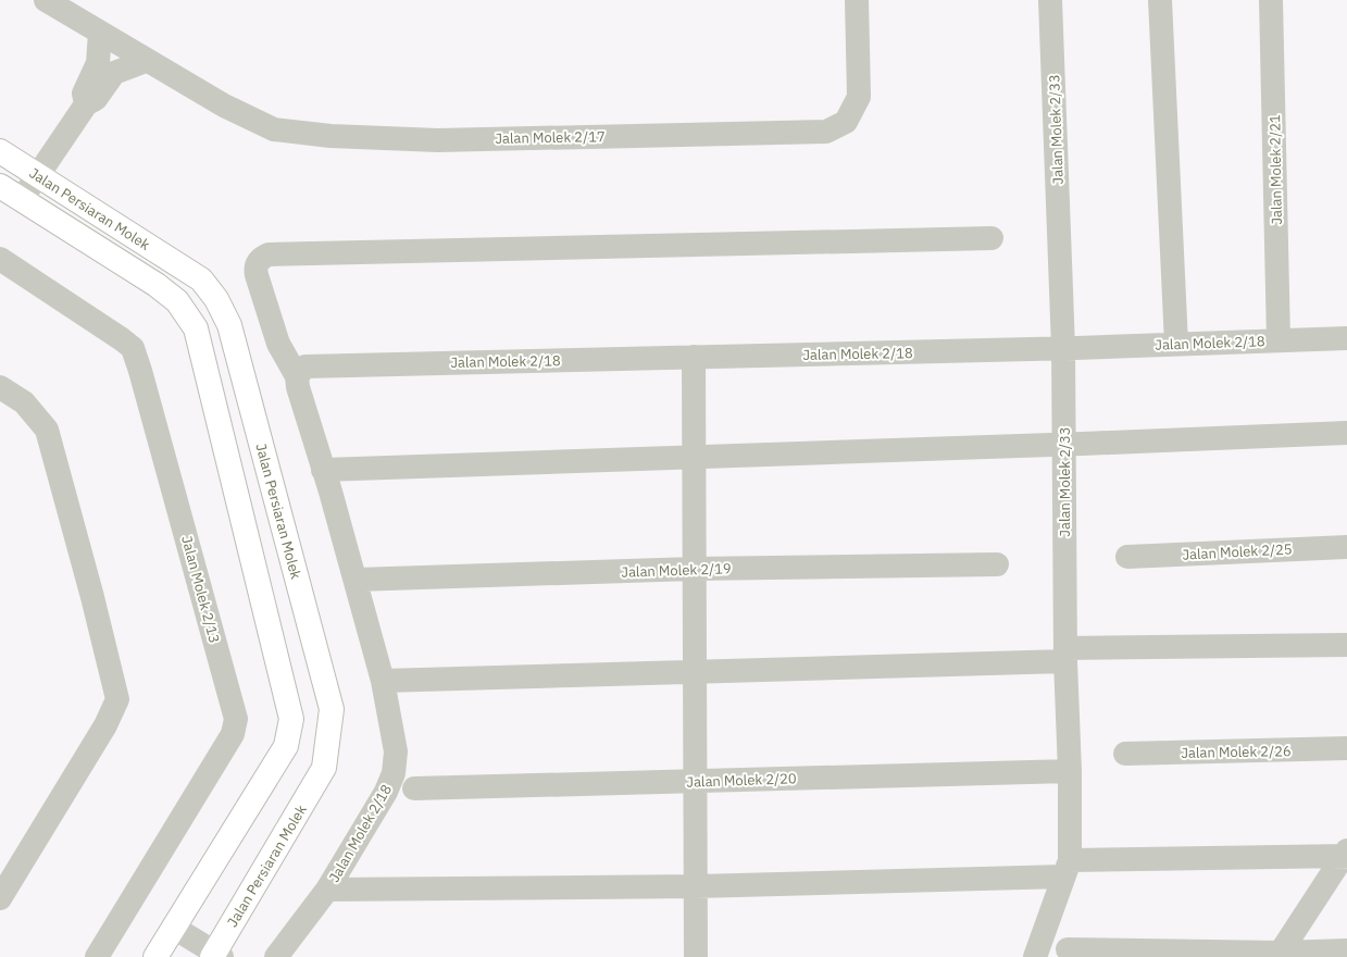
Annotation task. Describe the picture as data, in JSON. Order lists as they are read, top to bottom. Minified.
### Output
{"streets":{"main road":["Jalan Persiaran Molek"],"street":["Jalan Molek 2/33","Jalan Molek 2/17","Jalan Molek 2/21","Jalan Molek 2/18","Jalan Molek 2/25","Jalan Molek 2/19","Jalan Molek 2/13","Jalan Molek 2/26","Jalan Molek 2/20"]},"crossings":[["Jalan Molek 2/33","Jalan Molek 2/18"],["Jalan Molek 2/33","Jalan Molek 2/20"],["Jalan Molek 2/21","Jalan Molek 2/18"],["Jalan Molek 2/18","Jalan Molek 2/19"]]}
